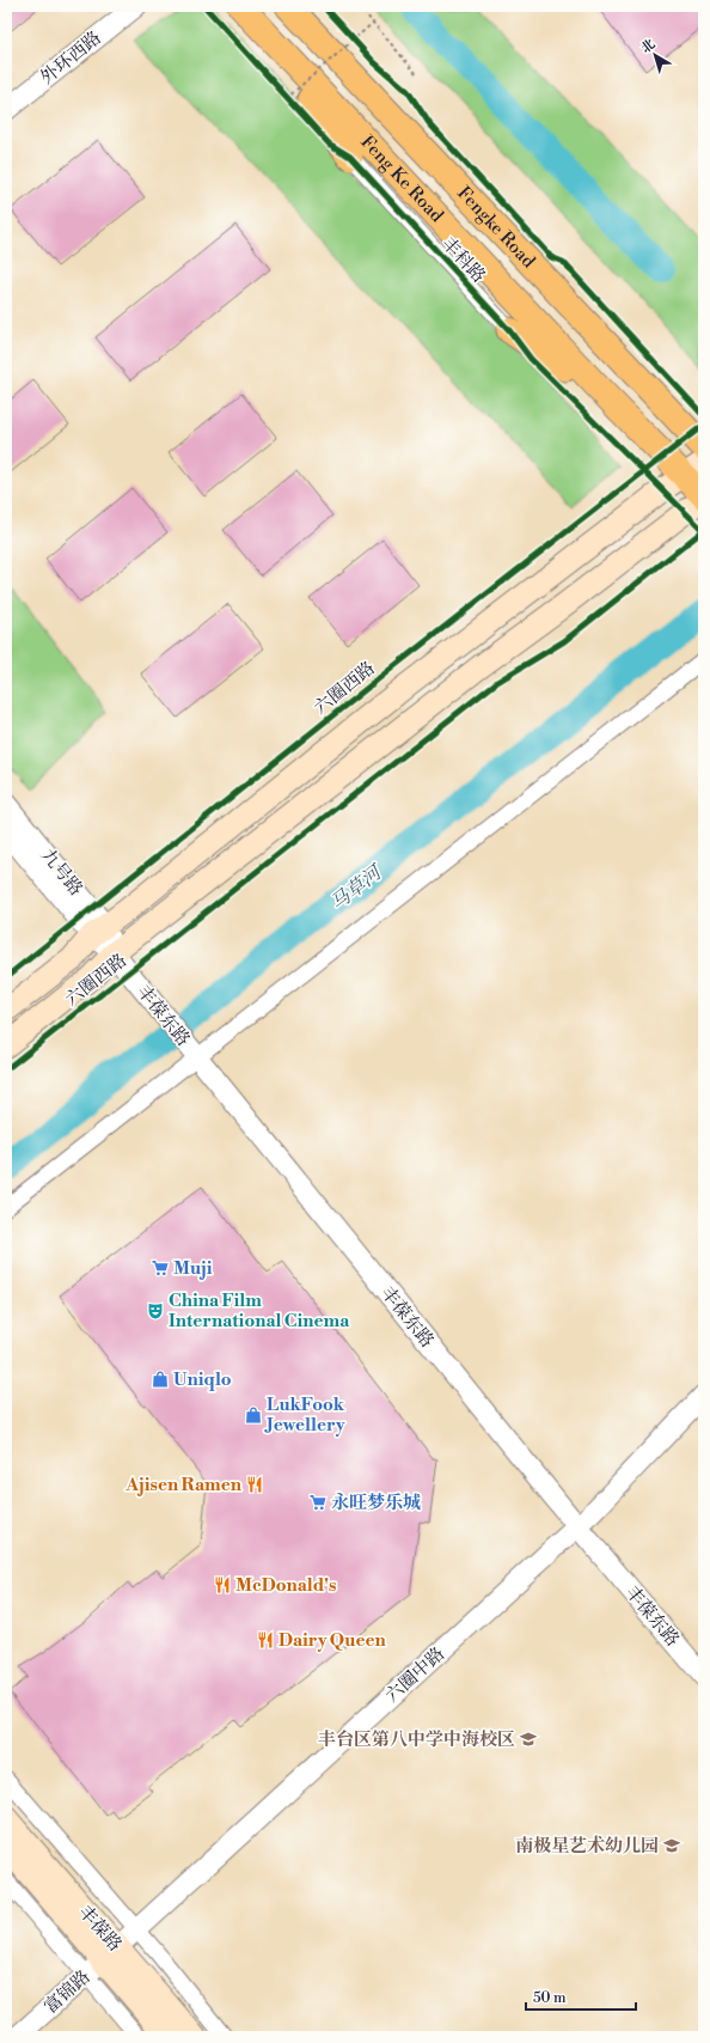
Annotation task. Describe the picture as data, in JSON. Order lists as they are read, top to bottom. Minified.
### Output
{"streets":{"main road":["Feng Ke Road","Fengke Road","六圈西路","丰葆路"],"street":["外环西路","丰科路","九号路","丰葆东路","六圈中路","富锦路"]},"crossings":[["Feng Ke Road","六圈西路"],["六圈西路","九号路"],["六圈西路","丰葆东路"],["九号路","丰葆东路"],["丰葆东路","六圈中路"],["六圈中路","丰葆路"],["六圈中路","富锦路"],["丰葆路","富锦路"]],"water":["马草河"],"places":{"supermarket":["Muji","永旺梦乐城"],"theatre":["China Film International Cinema"],"shop":["Uniqlo","LukFook Jewellery"],"restaurant":["Ajisen Ramen","McDonald's","Dairy Queen"],"school or university":["丰台区第八中学中海校区","南极星艺术幼儿园"]},"scale_bar":"50 m","north":"top left"}
